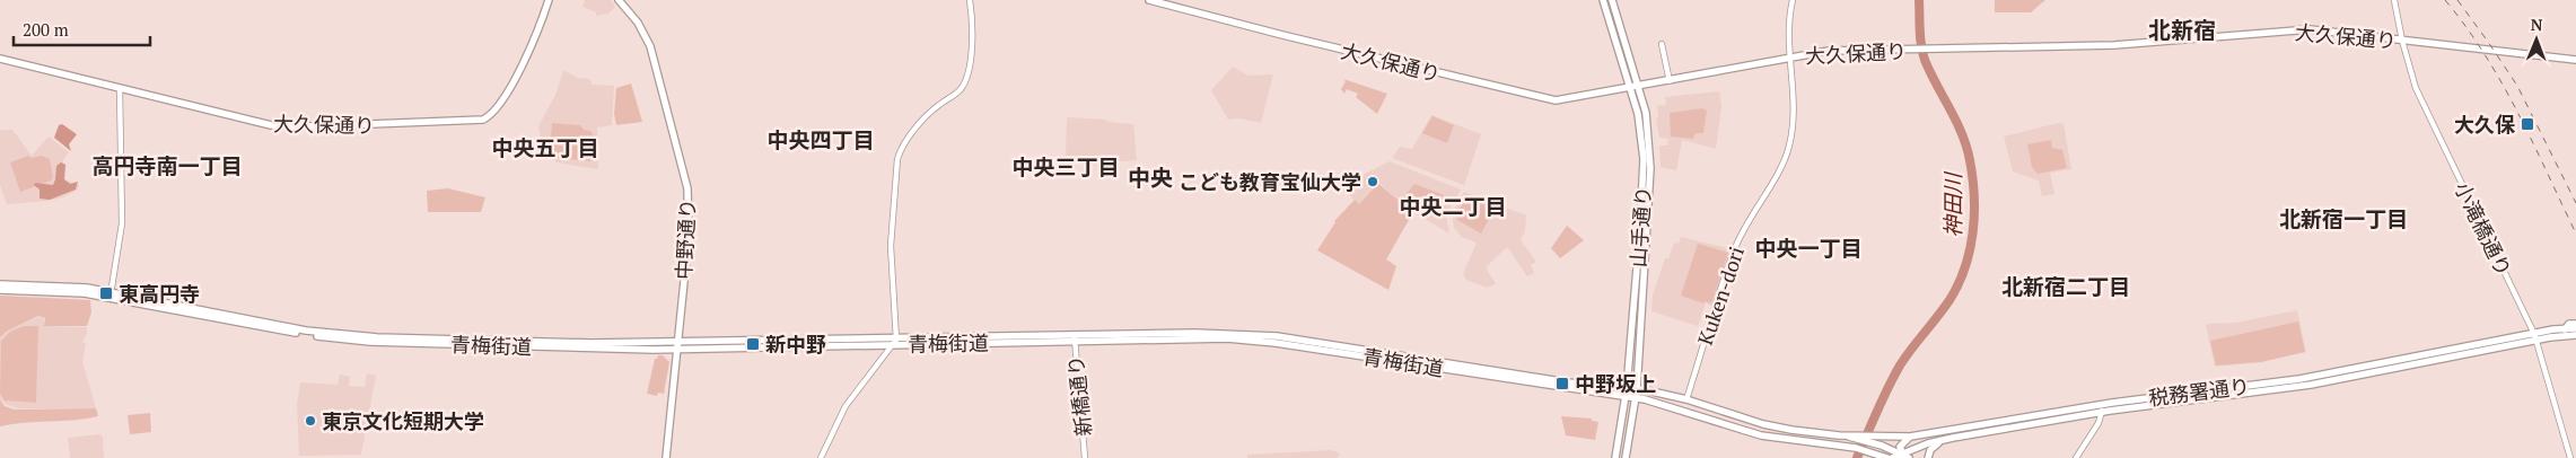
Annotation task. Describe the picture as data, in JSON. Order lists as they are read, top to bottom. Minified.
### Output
{"streets":{"main road":["大久保通り","山手通り","中野通り","青梅街道","税務署通り"],"street":["小滝橋通り","Kuken-dori","新橋通り"]},"crossings":[["大久保通り","山手通り"],["大久保通り","小滝橋通り"],["大久保通り","Kuken-dori"],["山手通り","青梅街道"],["小滝橋通り","税務署通り"],["中野通り","青梅街道"],["Kuken-dori","青梅街道"],["青梅街道","税務署通り"],["青梅街道","新橋通り"]],"districts":["北新宿","中央四丁目","中央五丁目","高円寺南一丁目","中央三丁目","中央","中央二丁目","北新宿一丁目","中央一丁目","北新宿二丁目"],"water":["神田川"],"places":{"transit":["大久保","東高円寺","新中野","中野坂上"],"other":["こども教育宝仙大学","東京文化短期大学"]},"scale_bar":"200 m","north":"top"}
